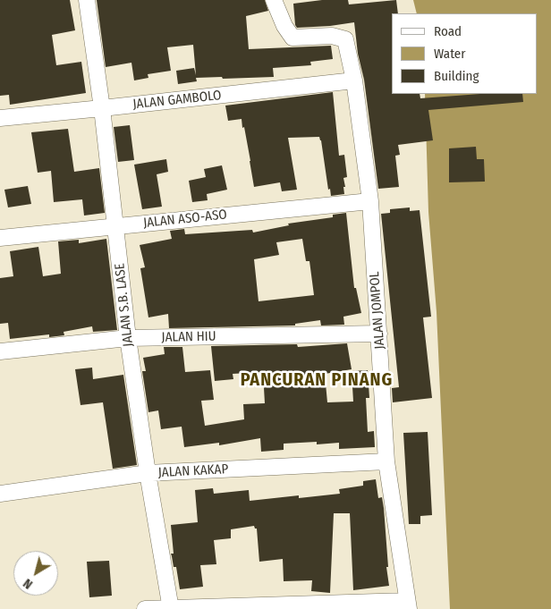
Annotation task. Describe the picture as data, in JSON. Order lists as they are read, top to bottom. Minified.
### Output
{"streets":{"street":["JALAN GAMBOLO","JALAN ASO-ASO","JALAN S.B. LASE","JALAN JOMPOL","JALAN HIU","JALAN KAKAP"]},"crossings":[["JALAN GAMBOLO","JALAN S.B. LASE"],["JALAN GAMBOLO","JALAN JOMPOL"],["JALAN ASO-ASO","JALAN S.B. LASE"],["JALAN ASO-ASO","JALAN JOMPOL"],["JALAN S.B. LASE","JALAN HIU"],["JALAN S.B. LASE","JALAN KAKAP"],["JALAN JOMPOL","JALAN HIU"],["JALAN JOMPOL","JALAN KAKAP"]],"districts":["PANCURAN PINANG"],"legend":["Road","Water","Building"],"north":"bottom left"}
